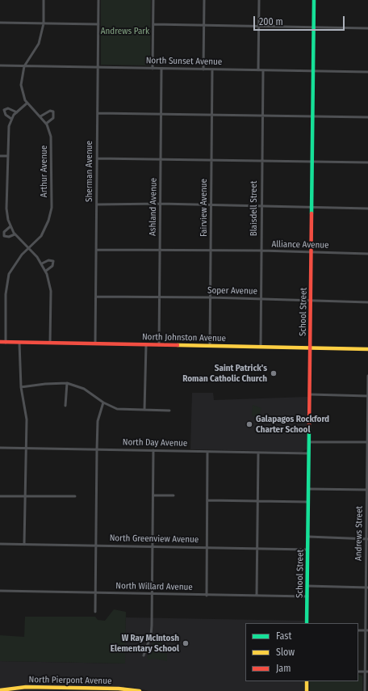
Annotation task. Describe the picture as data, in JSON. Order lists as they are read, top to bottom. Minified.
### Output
{"streets":{"main road":["School Street","North Johnston Avenue","North Pierpont Avenue"],"street":["North Sunset Avenue","Arthur Avenue","Sherman Avenue","Ashland Avenue","Fairview Avenue","Blaisdell Street","Alliance Avenue","Soper Avenue","North Day Avenue","Andrews Street","North Greenview Avenue","North Willard Avenue"]},"crossings":[["North Sunset Avenue","Arthur Avenue"],["North Sunset Avenue","Sherman Avenue"],["North Sunset Avenue","Ashland Avenue"],["North Sunset Avenue","Fairview Avenue"],["North Sunset Avenue","Blaisdell Street"],["North Sunset Avenue","School Street"],["Arthur Avenue","North Johnston Avenue"],["Sherman Avenue","Alliance Avenue"],["Sherman Avenue","Soper Avenue"],["Sherman Avenue","North Johnston Avenue"],["Ashland Avenue","Alliance Avenue"],["Ashland Avenue","Soper Avenue"],["Ashland Avenue","North Johnston Avenue"],["Fairview Avenue","Alliance Avenue"],["Fairview Avenue","Soper Avenue"],["Fairview Avenue","North Johnston Avenue"],["Blaisdell Street","Alliance Avenue"],["Blaisdell Street","Soper Avenue"],["Blaisdell Street","North Johnston Avenue"],["Alliance Avenue","School Street"],["Soper Avenue","School Street"],["School Street","North Johnston Avenue"],["School Street","North Day Avenue"],["School Street","North Greenview Avenue"],["School Street","North Willard Avenue"]],"parks":["Andrews Park"],"places":["Saint Patrick's Roman Catholic Church","Galapagos Rockford Charter School","W Ray McIntosh Elementary School"],"legend":["Fast","Slow","Jam"],"scale_bar":"200 m"}
